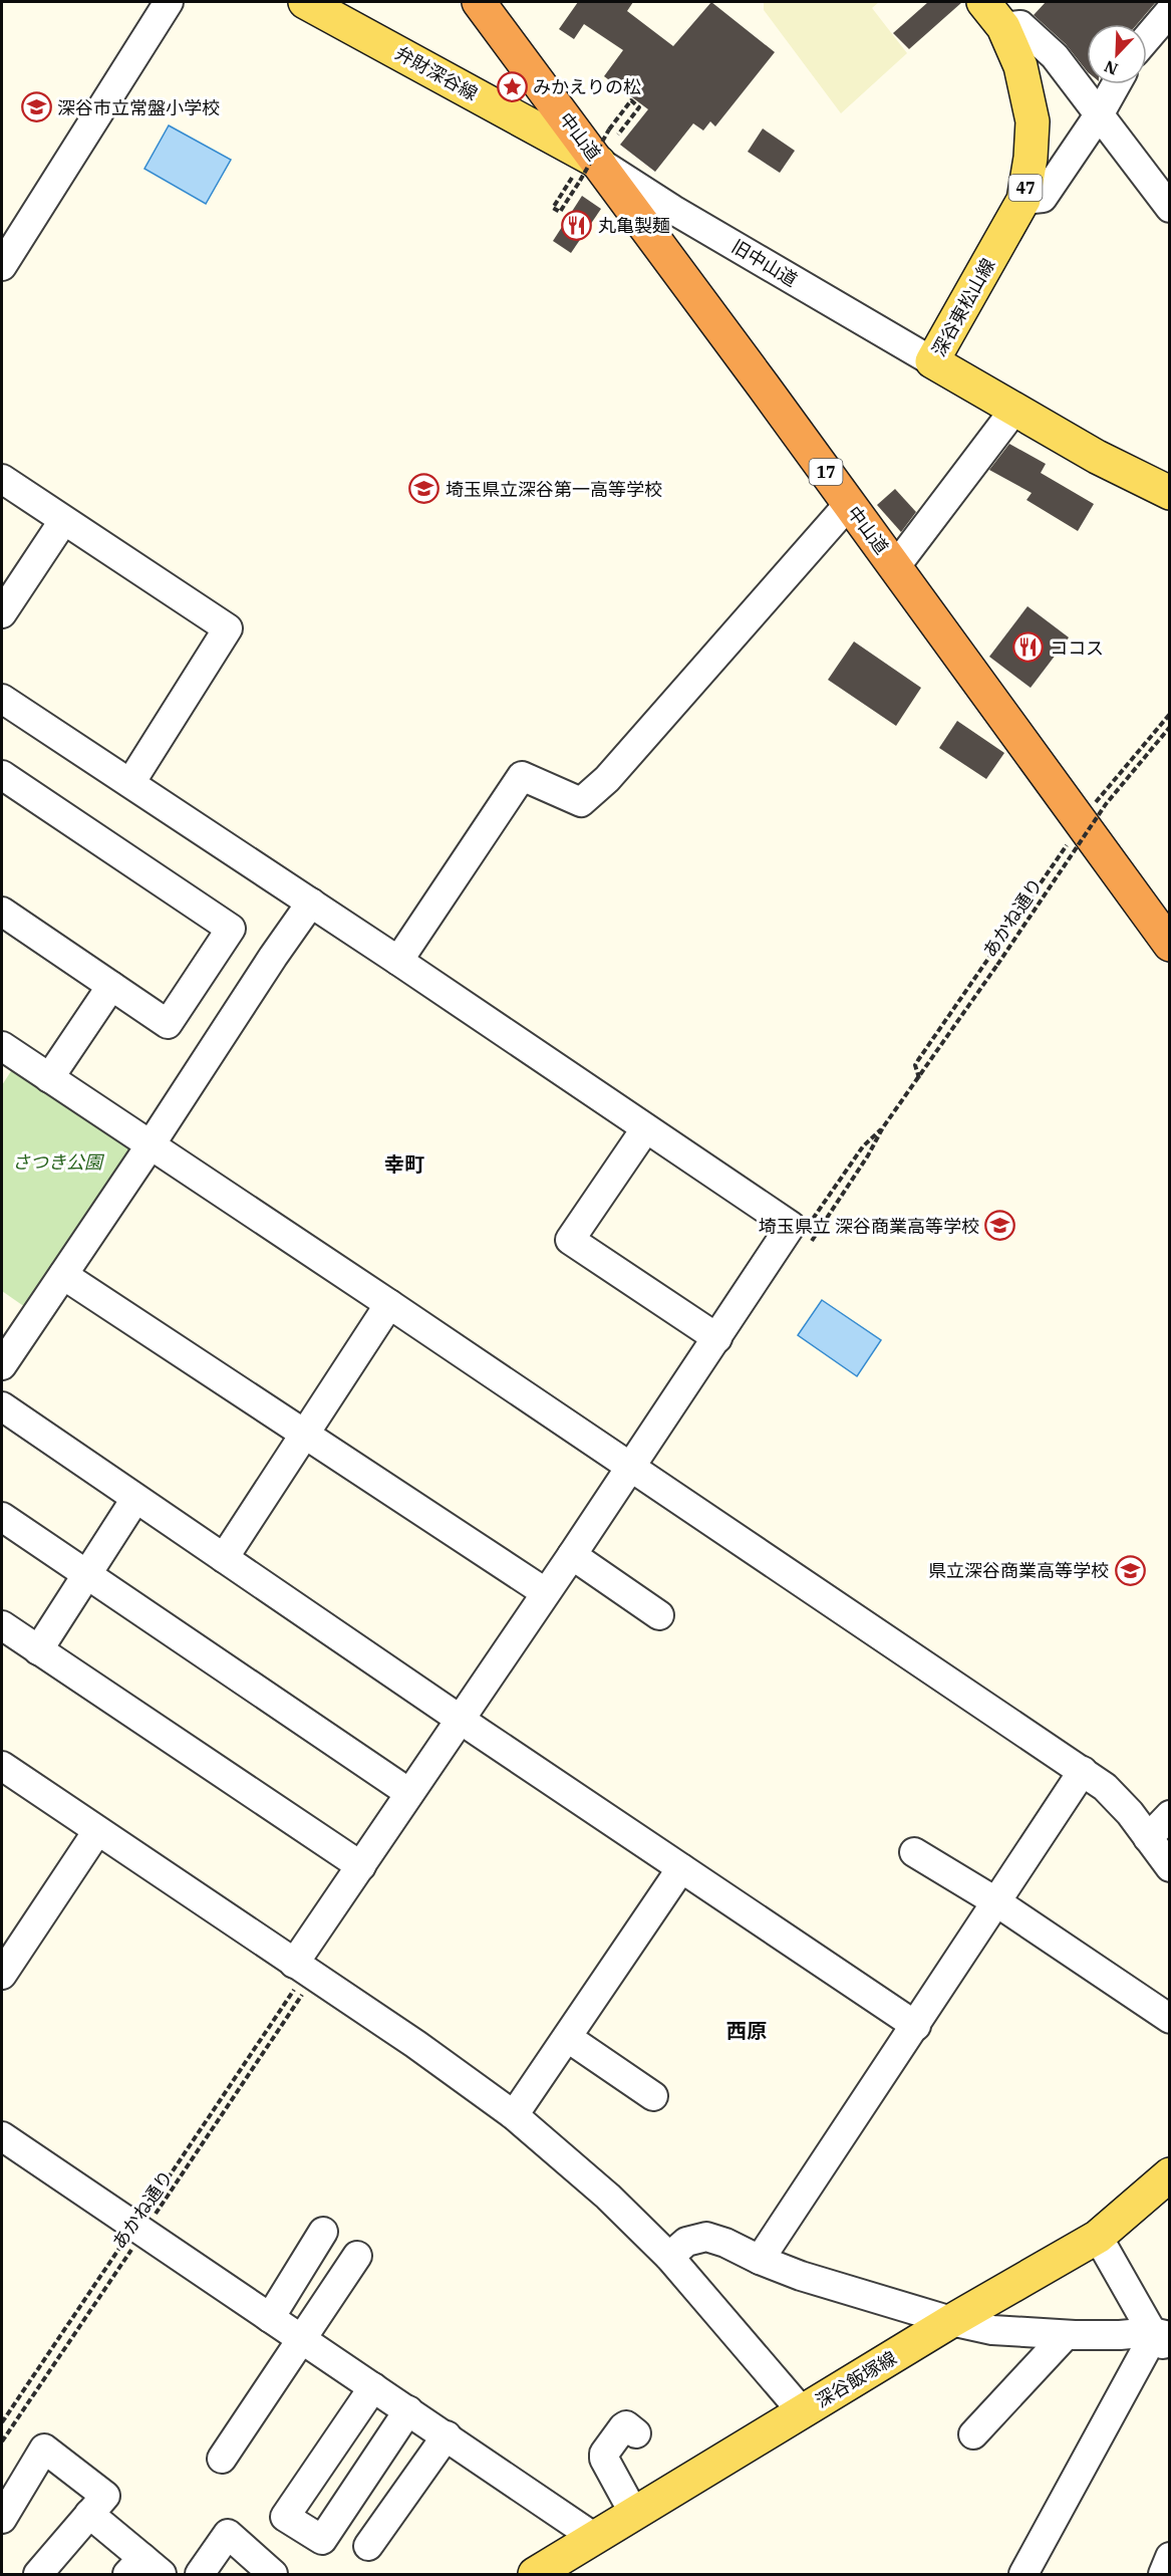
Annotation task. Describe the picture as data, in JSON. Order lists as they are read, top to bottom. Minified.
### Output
{"streets":{"highway":["中山道","17"],"main road":["弁財深谷線","47","深谷東松山線","深谷飯塚線"],"street":["旧中山道"],"path":["あかね通り"]},"crossings":[["弁財深谷線","中山道"],["弁財深谷線","旧中山道"],["中山道","旧中山道"],["旧中山道","深谷東松山線"]],"districts":["幸町","西原"],"parks":["さつき公園"],"places":{"place":["みかえりの松"],"school or university":["深谷市立常盤小学校","埼玉県立深谷第一高等学校","埼玉県立 深谷商業高等学校","県立深谷商業高等学校"],"restaurant":["丸亀製麺","ココス"]},"north":"bottom left"}
